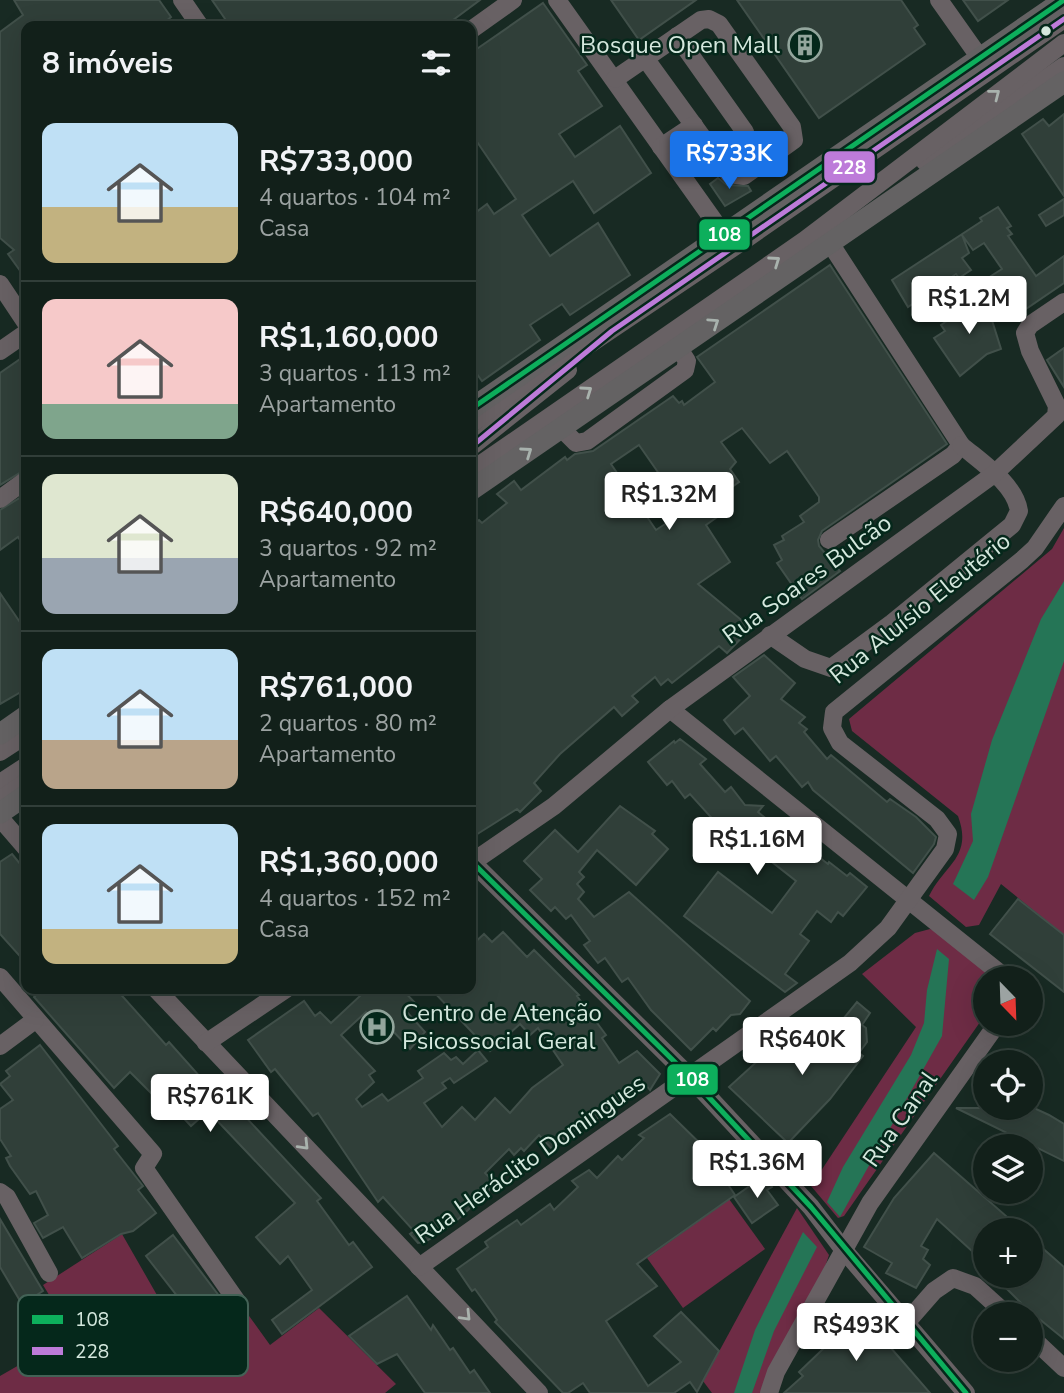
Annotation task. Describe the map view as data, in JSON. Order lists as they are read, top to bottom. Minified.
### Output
{"streets":{"street":["Rua Soares Bulcão","Rua Aluísio Eleutério","Rua Canal","Rua Heráclito Domingues"]},"crossings":[["Rua Aluísio Eleutério","Rua Heráclito Domingues"]],"places":{"building":["Bosque Open Mall"],"hospital":["Centro de Atenção Psicossocial Geral"]},"lines":["transit line 108","transit line 228"],"legend":["108","228"],"north":"bottom right","page":{"heading":"8 imóveis","list":[{"name":"R$733,000","note":"4 quartos · 104 m² · Casa"},{"name":"R$1,160,000","note":"3 quartos · 113 m² · Apartamento"},{"name":"R$640,000","note":"3 quartos · 92 m² · Apartamento"},{"name":"R$761,000","note":"2 quartos · 80 m² · Apartamento"},{"name":"R$1,360,000","note":"4 quartos · 152 m² · Casa"}],"price":["R$733K","R$1.2M","R$1.32M","R$1.16M","R$640K","R$761K","R$1.36M","R$493K"],"map_buttons":["+","−"]}}
